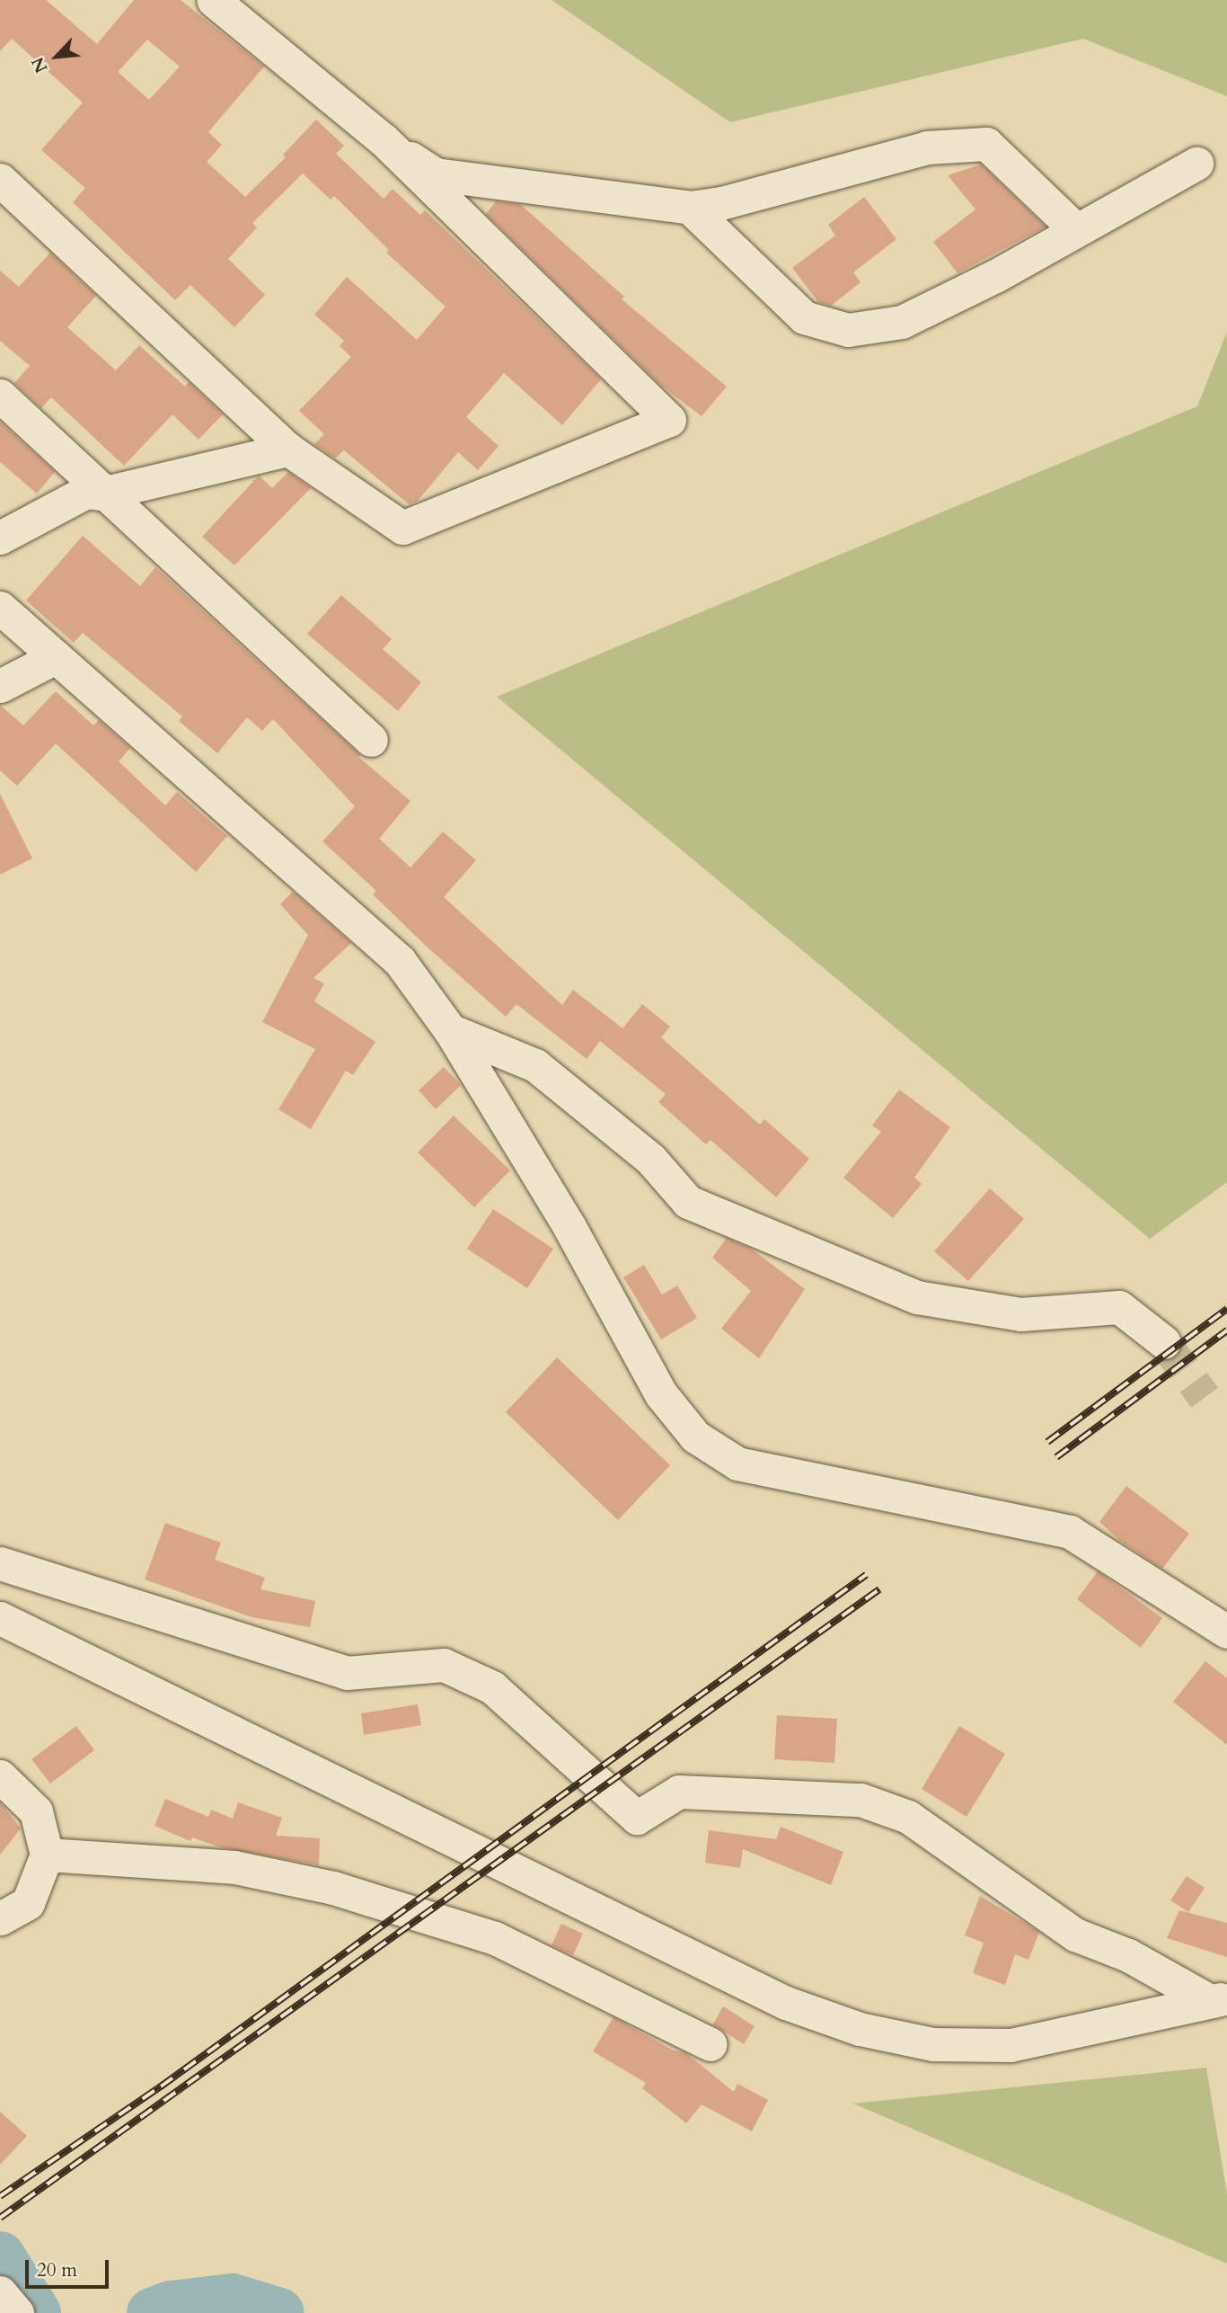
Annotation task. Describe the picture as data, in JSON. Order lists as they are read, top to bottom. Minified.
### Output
{"scale_bar":"20 m","north":"bottom left"}
